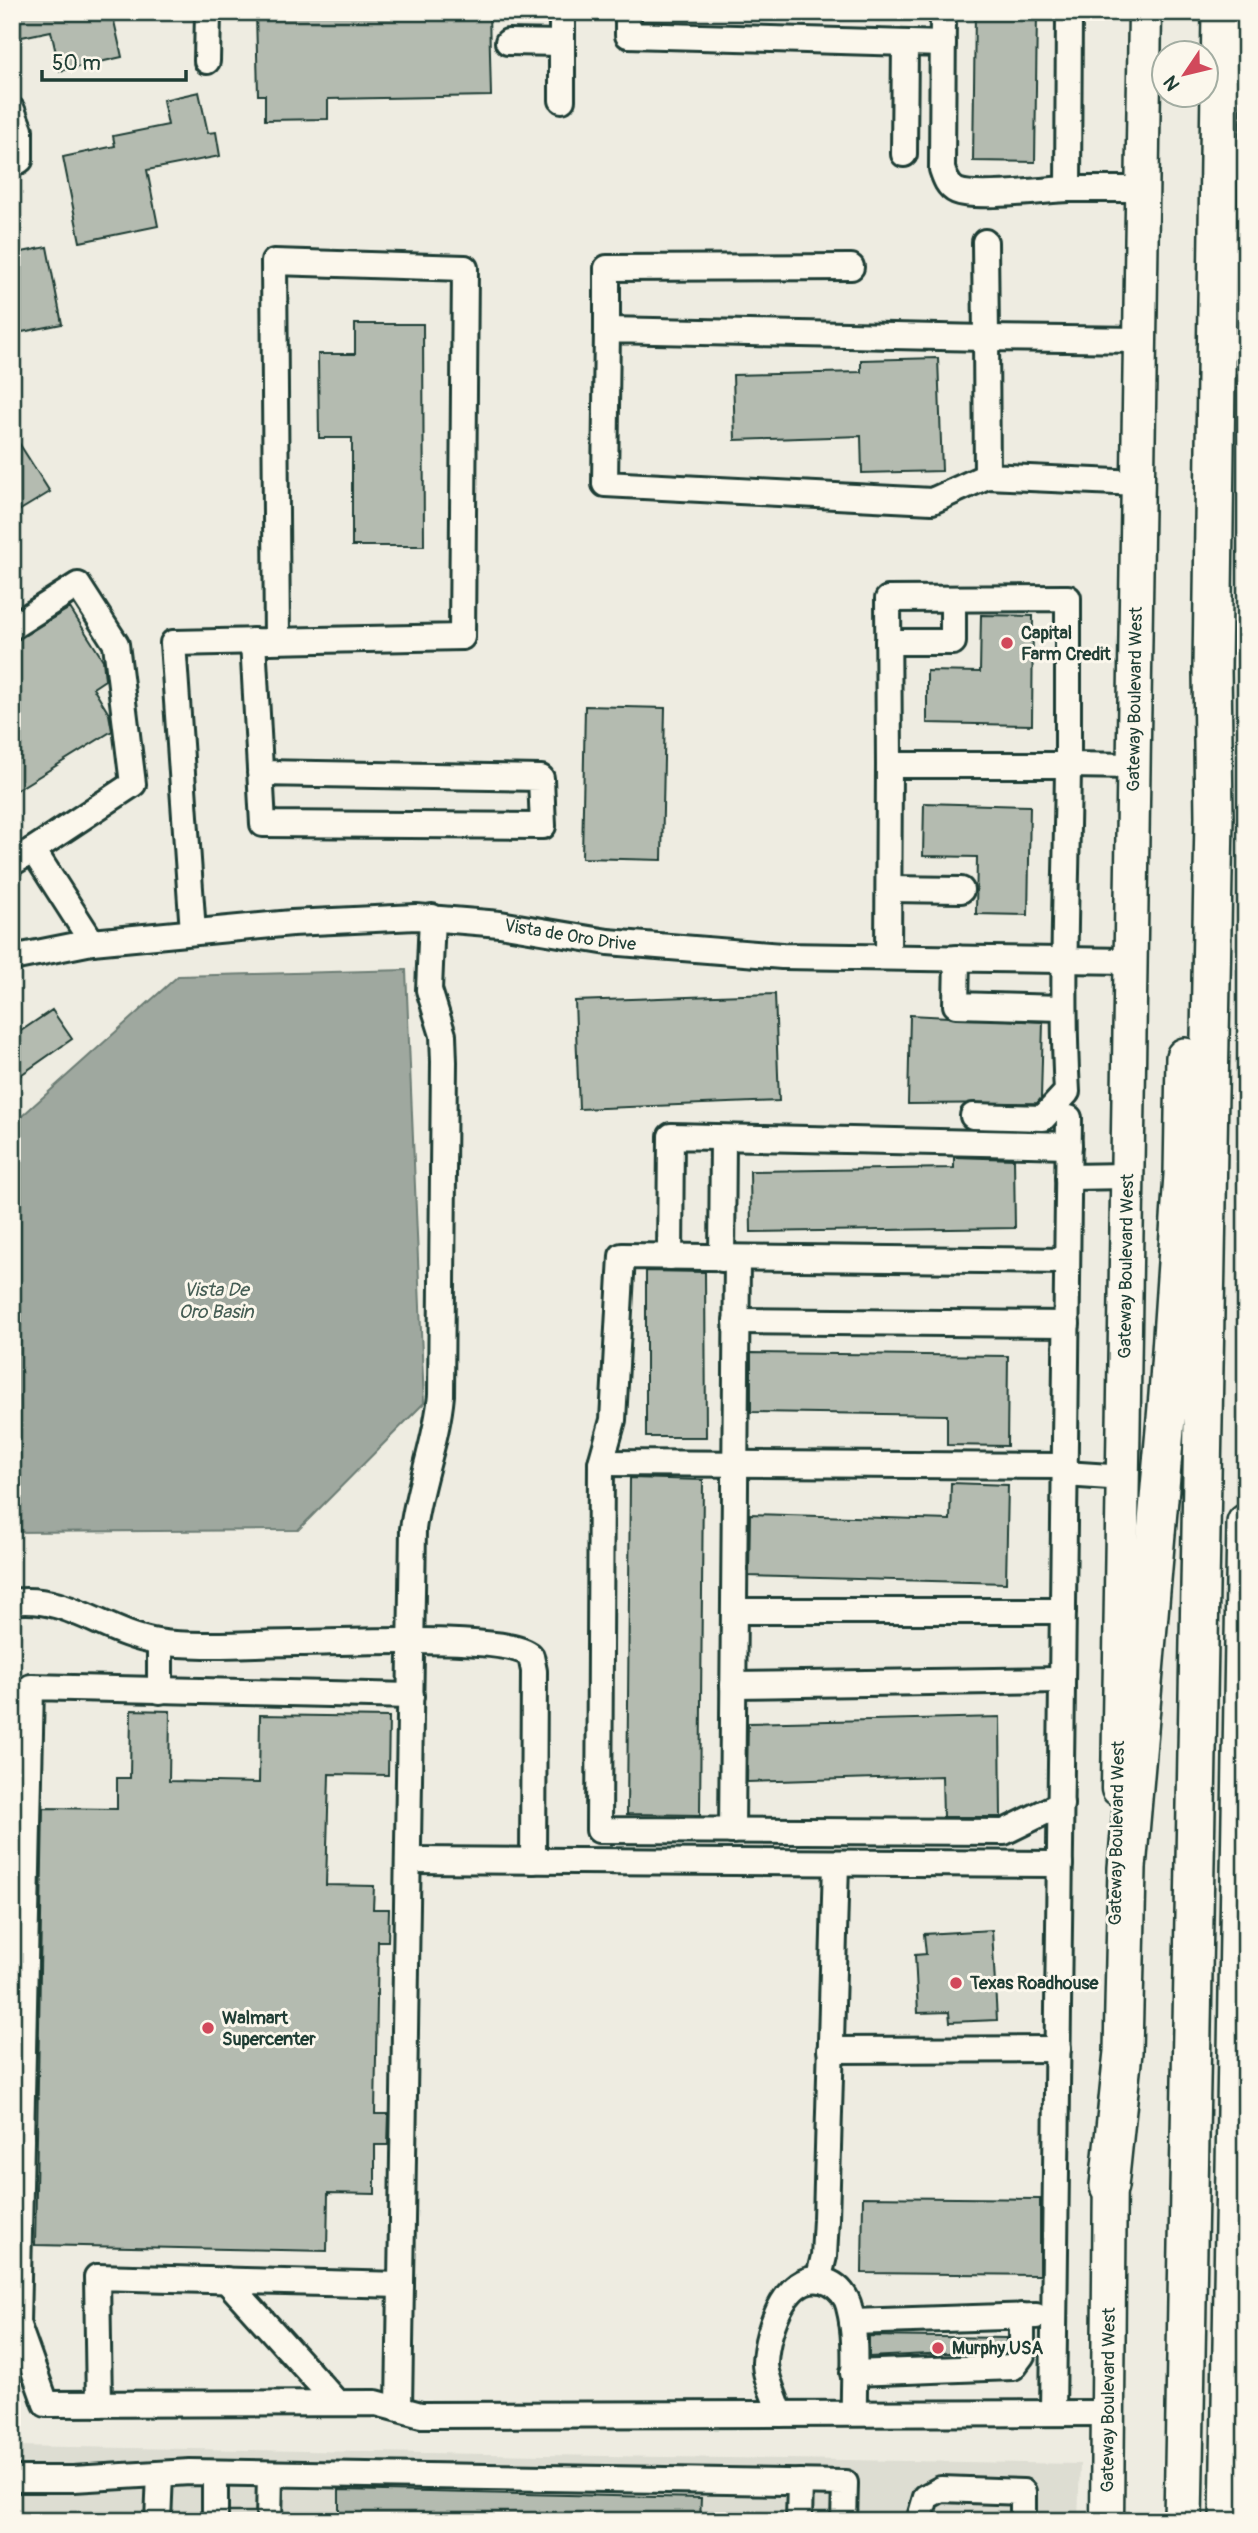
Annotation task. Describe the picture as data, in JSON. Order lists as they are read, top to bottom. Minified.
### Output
{"streets":{"main road":["Gateway Boulevard West"],"street":["Vista de Oro Drive"]},"crossings":[["Gateway Boulevard West","Vista de Oro Drive"]],"water":["Vista De Oro Basin"],"places":["Capital Farm Credit","Texas Roadhouse","Walmart Supercenter","Murphy USA"],"scale_bar":"50 m","north":"bottom left"}
